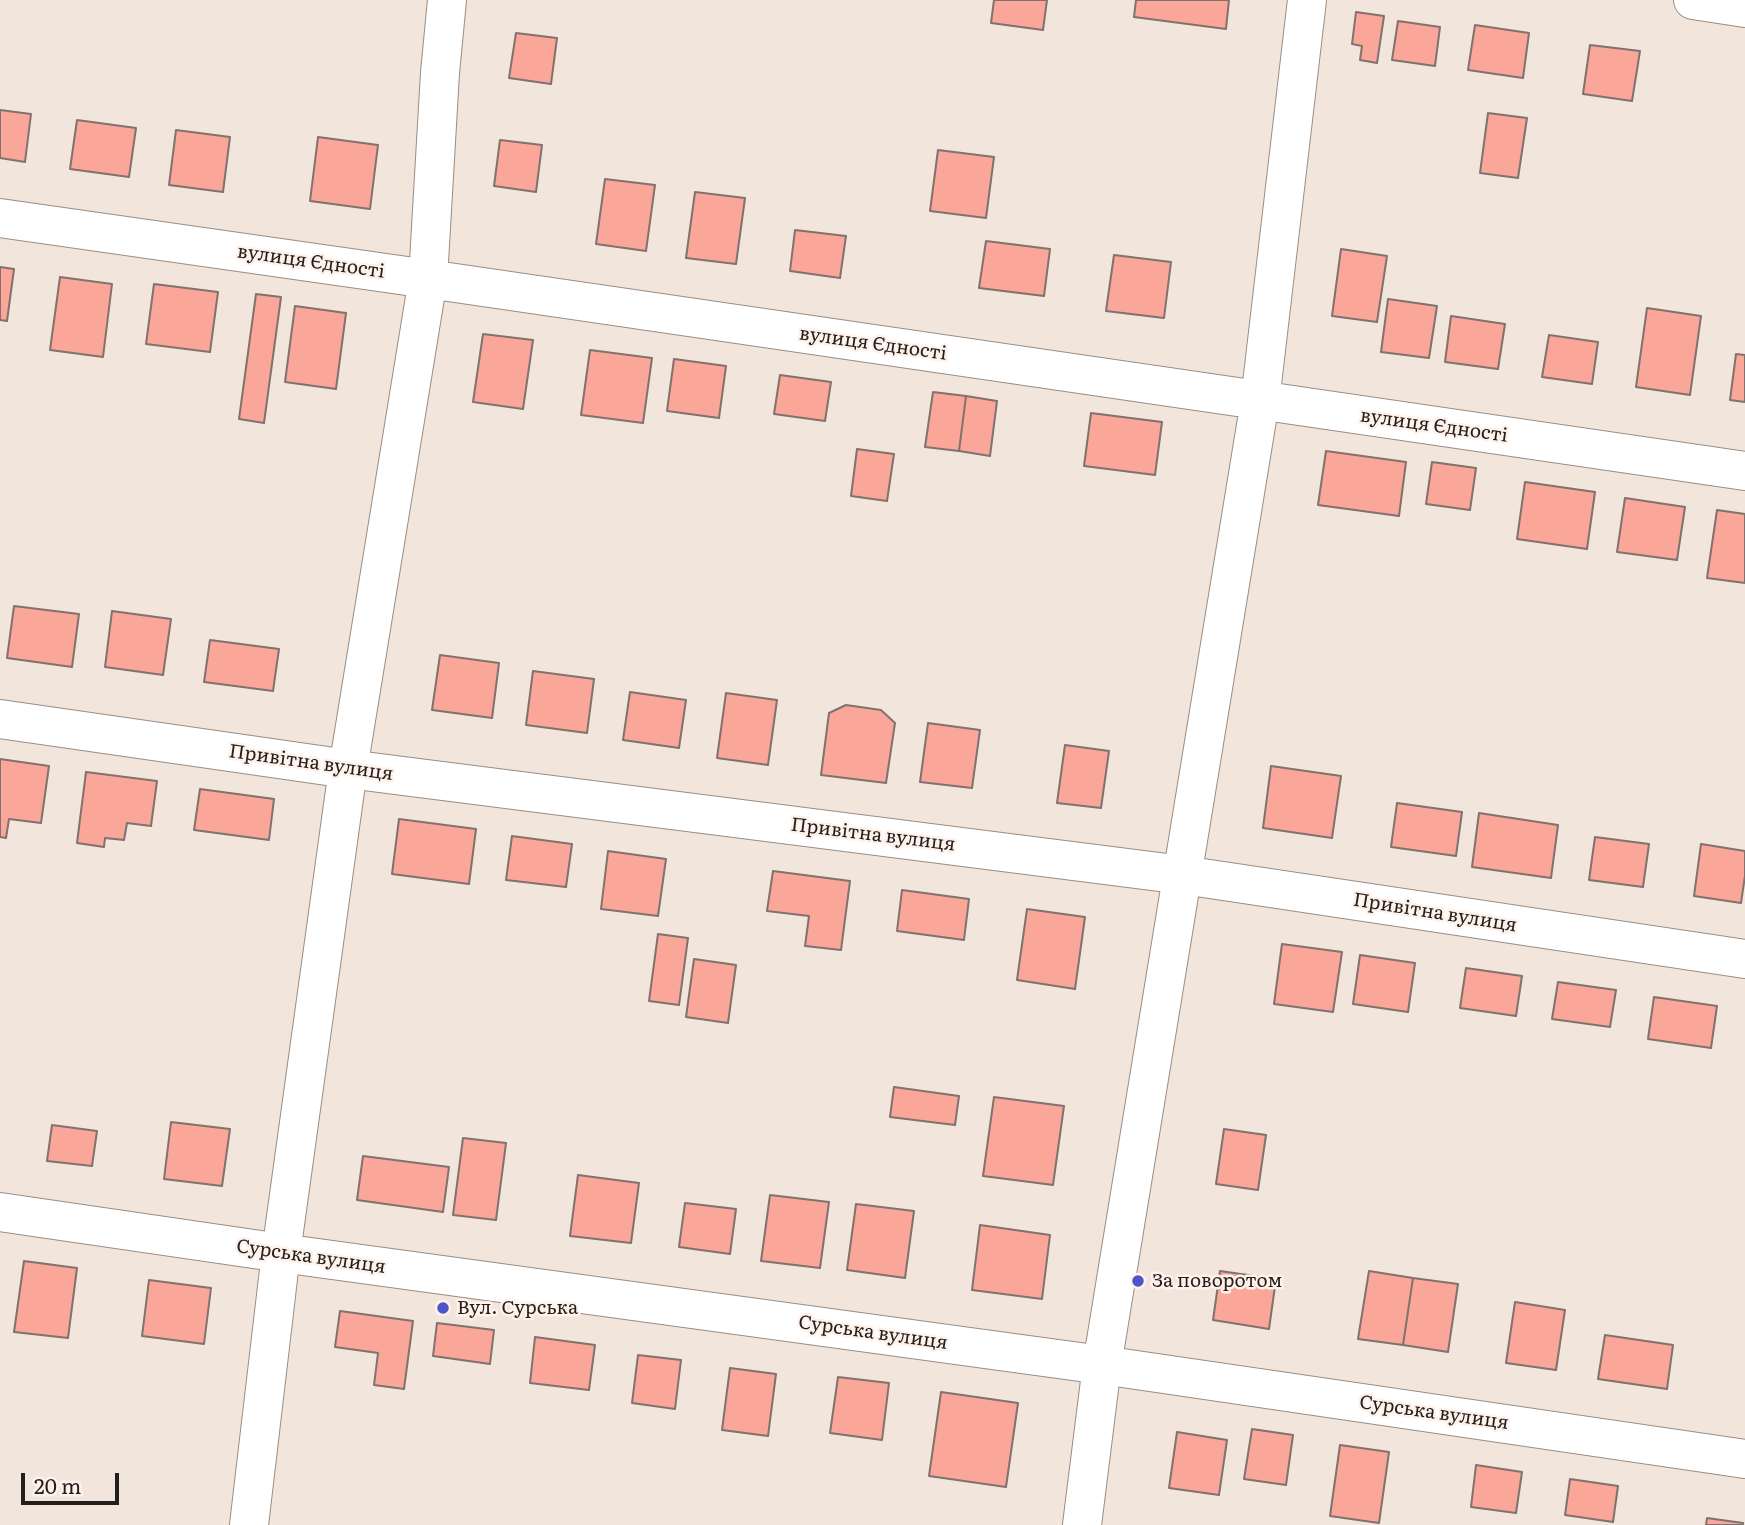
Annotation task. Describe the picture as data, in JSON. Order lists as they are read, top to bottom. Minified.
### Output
{"streets":{"street":["вулиця Єдності","Привітна вулиця","Сурська вулиця"]},"places":["За поворотом","Вул. Сурська"],"scale_bar":"20 m"}
